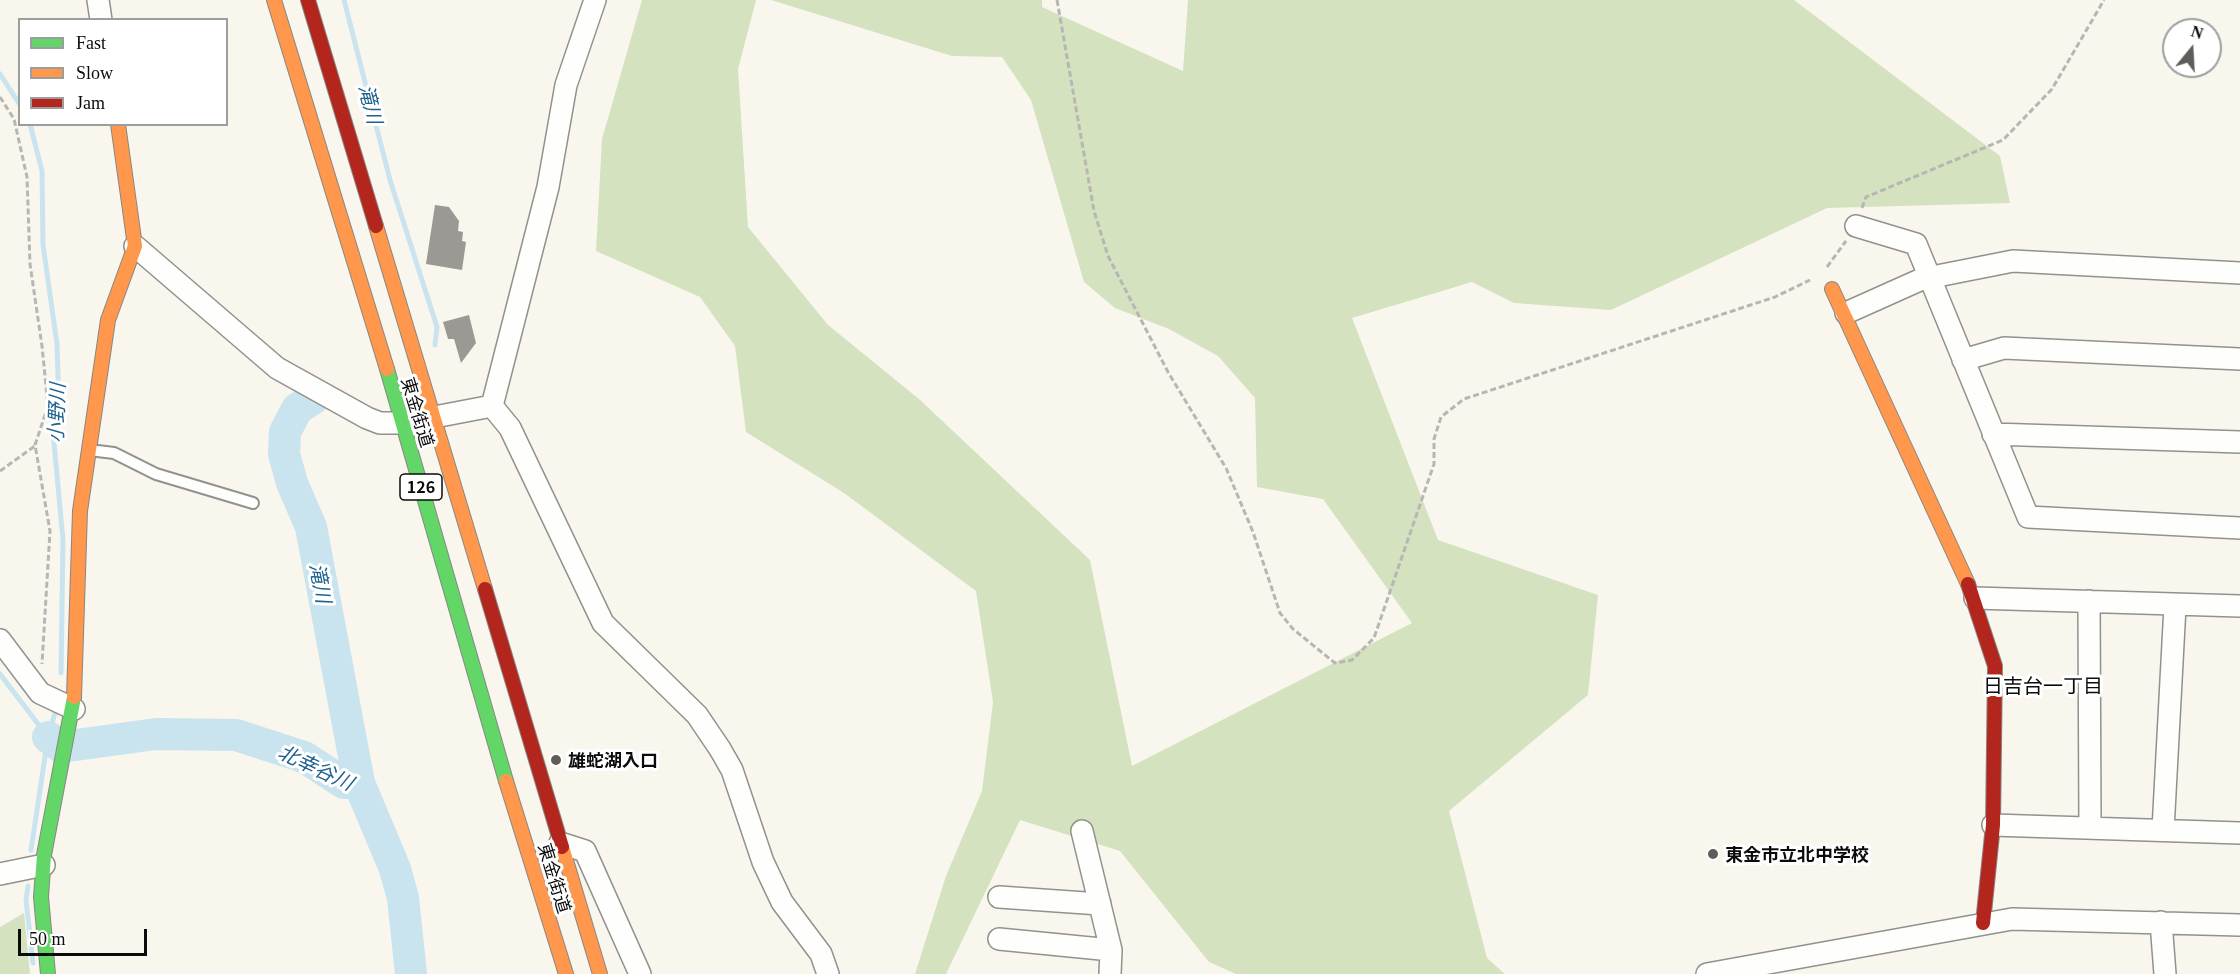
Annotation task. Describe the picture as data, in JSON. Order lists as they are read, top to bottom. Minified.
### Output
{"streets":{"main road":["東金街道","126"]},"districts":["日吉台一丁目"],"water":["滝川","小野川","北幸谷川"],"places":["雄蛇湖入口","東金市立北中学校"],"legend":["Fast","Slow","Jam"],"scale_bar":"50 m","north":"top"}
